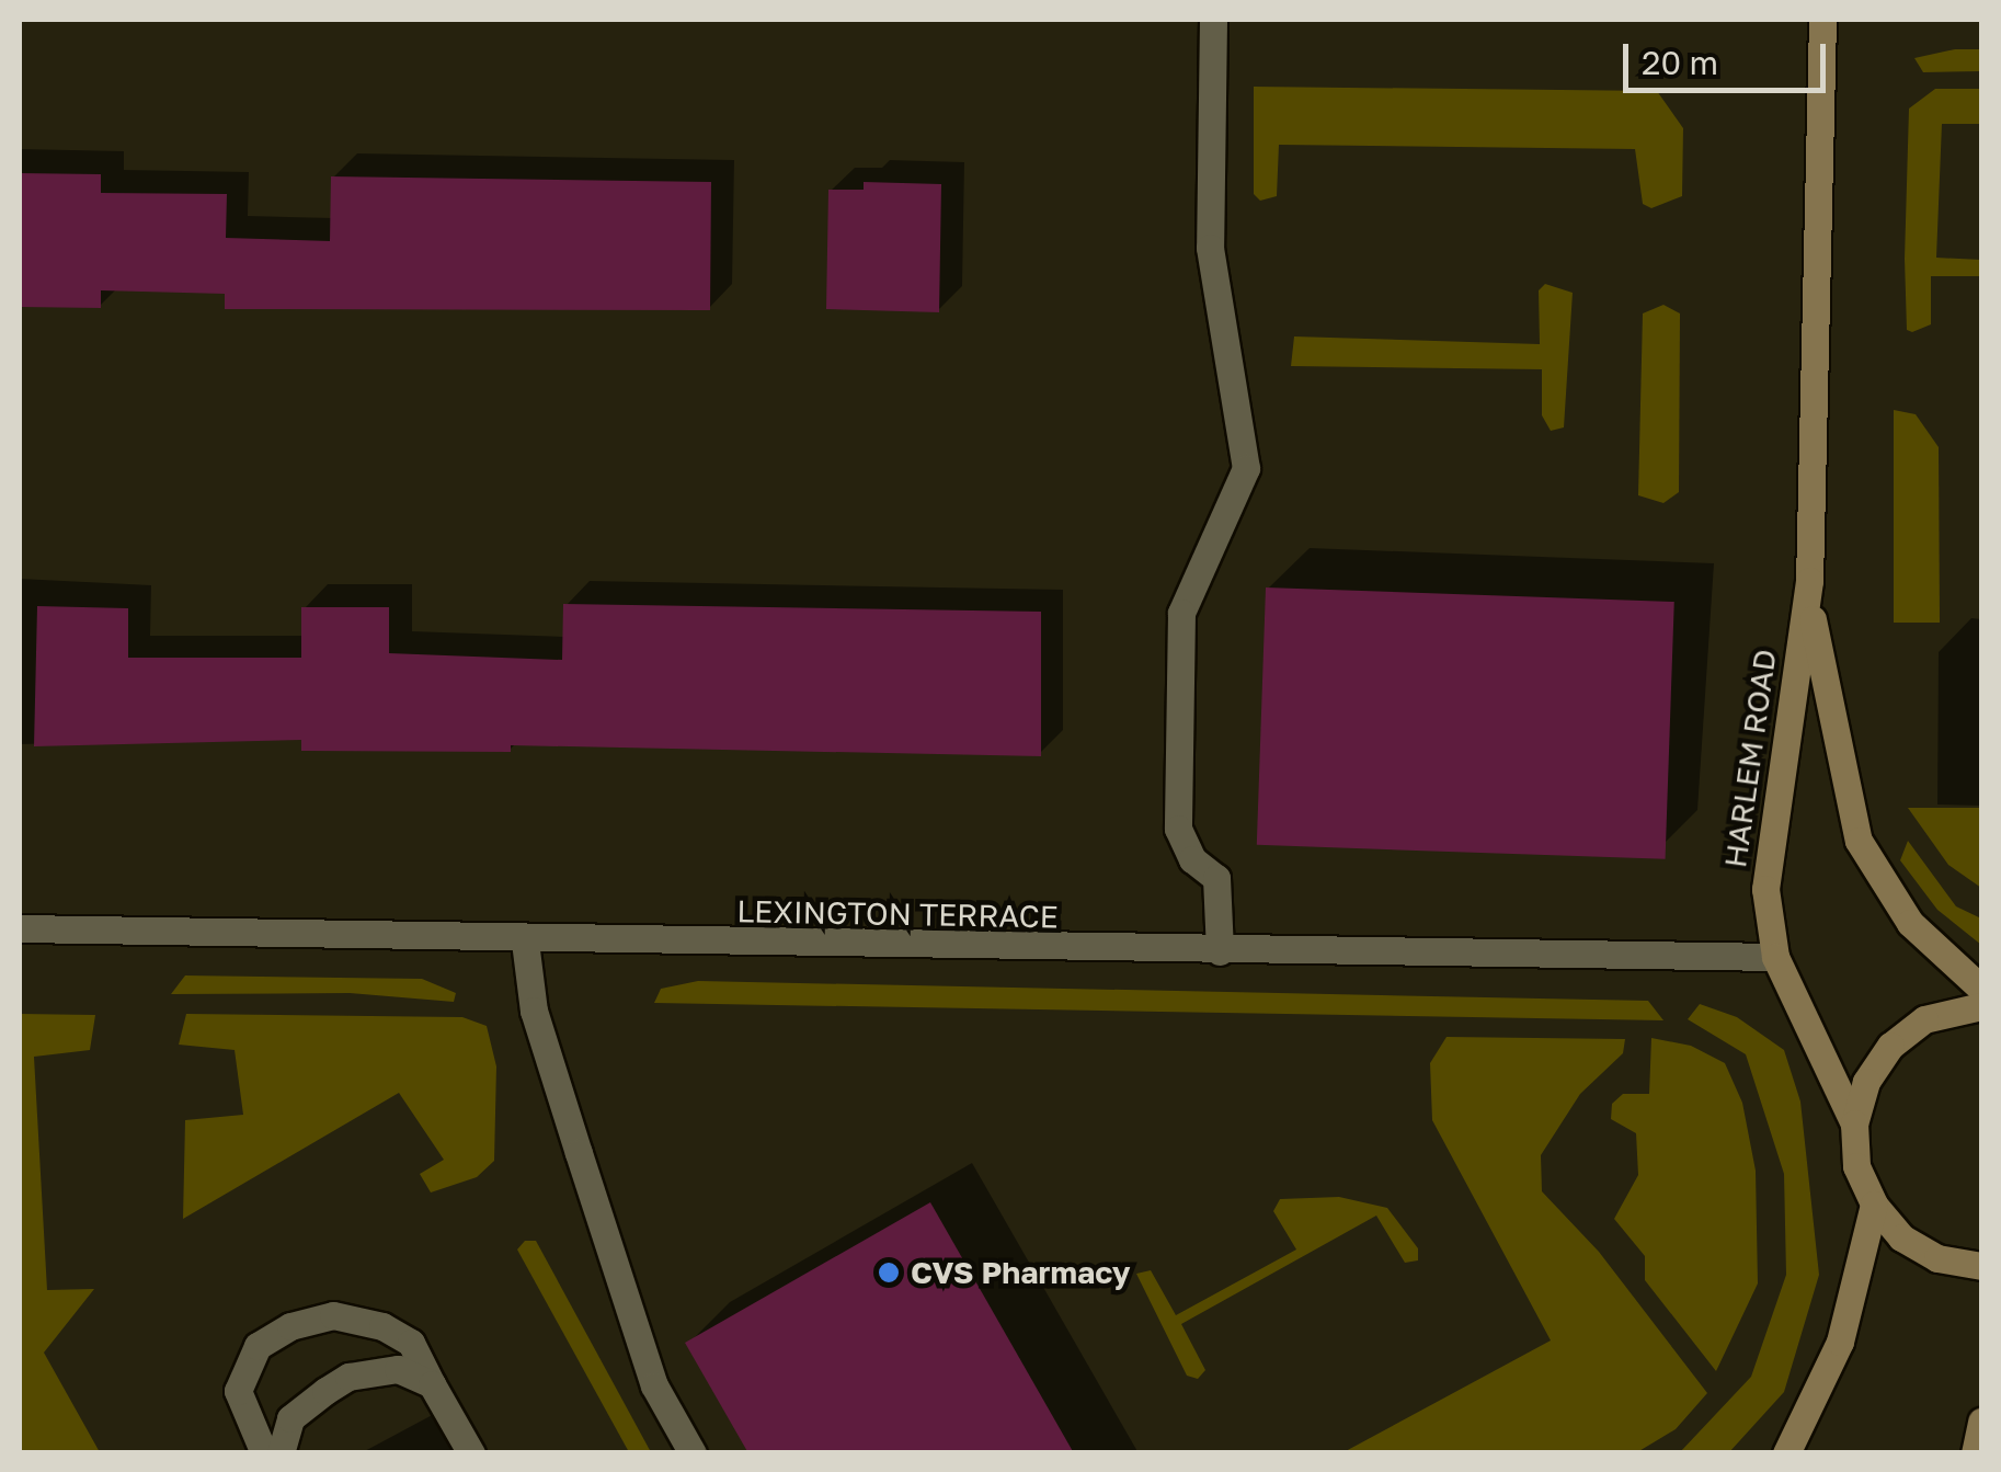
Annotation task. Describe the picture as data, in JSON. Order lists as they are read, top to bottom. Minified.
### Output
{"streets":{"main road":["HARLEM ROAD"],"street":["LEXINGTON TERRACE"]},"crossings":[["HARLEM ROAD","LEXINGTON TERRACE"]],"places":["CVS Pharmacy"],"scale_bar":"20 m"}
